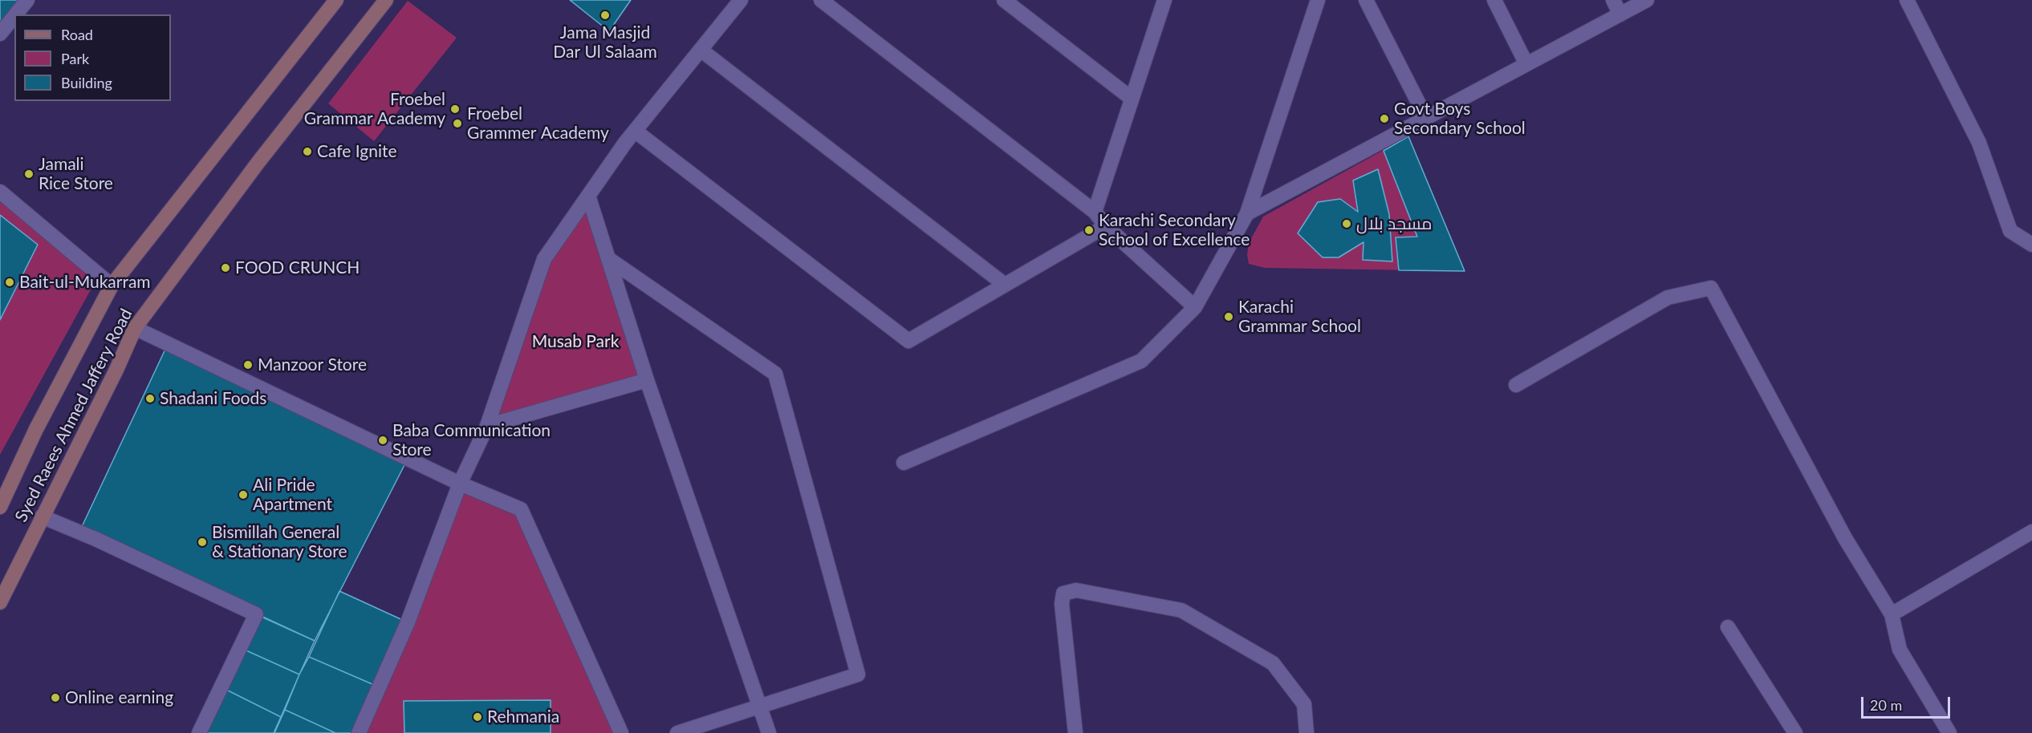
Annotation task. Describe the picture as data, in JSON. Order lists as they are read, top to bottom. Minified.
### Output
{"streets":{"main road":["Syed Raees Ahmed Jaffery Road"]},"parks":["Musab Park"],"places":["Jama Masjid Dar Ul Salaam","Froebel Grammar Academy","Govt Boys Secondary School","Froebel Grammer Academy","Cafe Ignite","Jamali Rice Store","مسجد بلال","Karachi Secondary School of Excellence","FOOD CRUNCH","Bait-ul-Mukarram","Karachi Grammar School","Manzoor Store","Shadani Foods","Baba Communication Store","Ali Pride Apartment","Bismillah General & Stationary Store","Online earning","Rehmania"],"legend":["Road","Park","Building"],"scale_bar":"20 m"}
